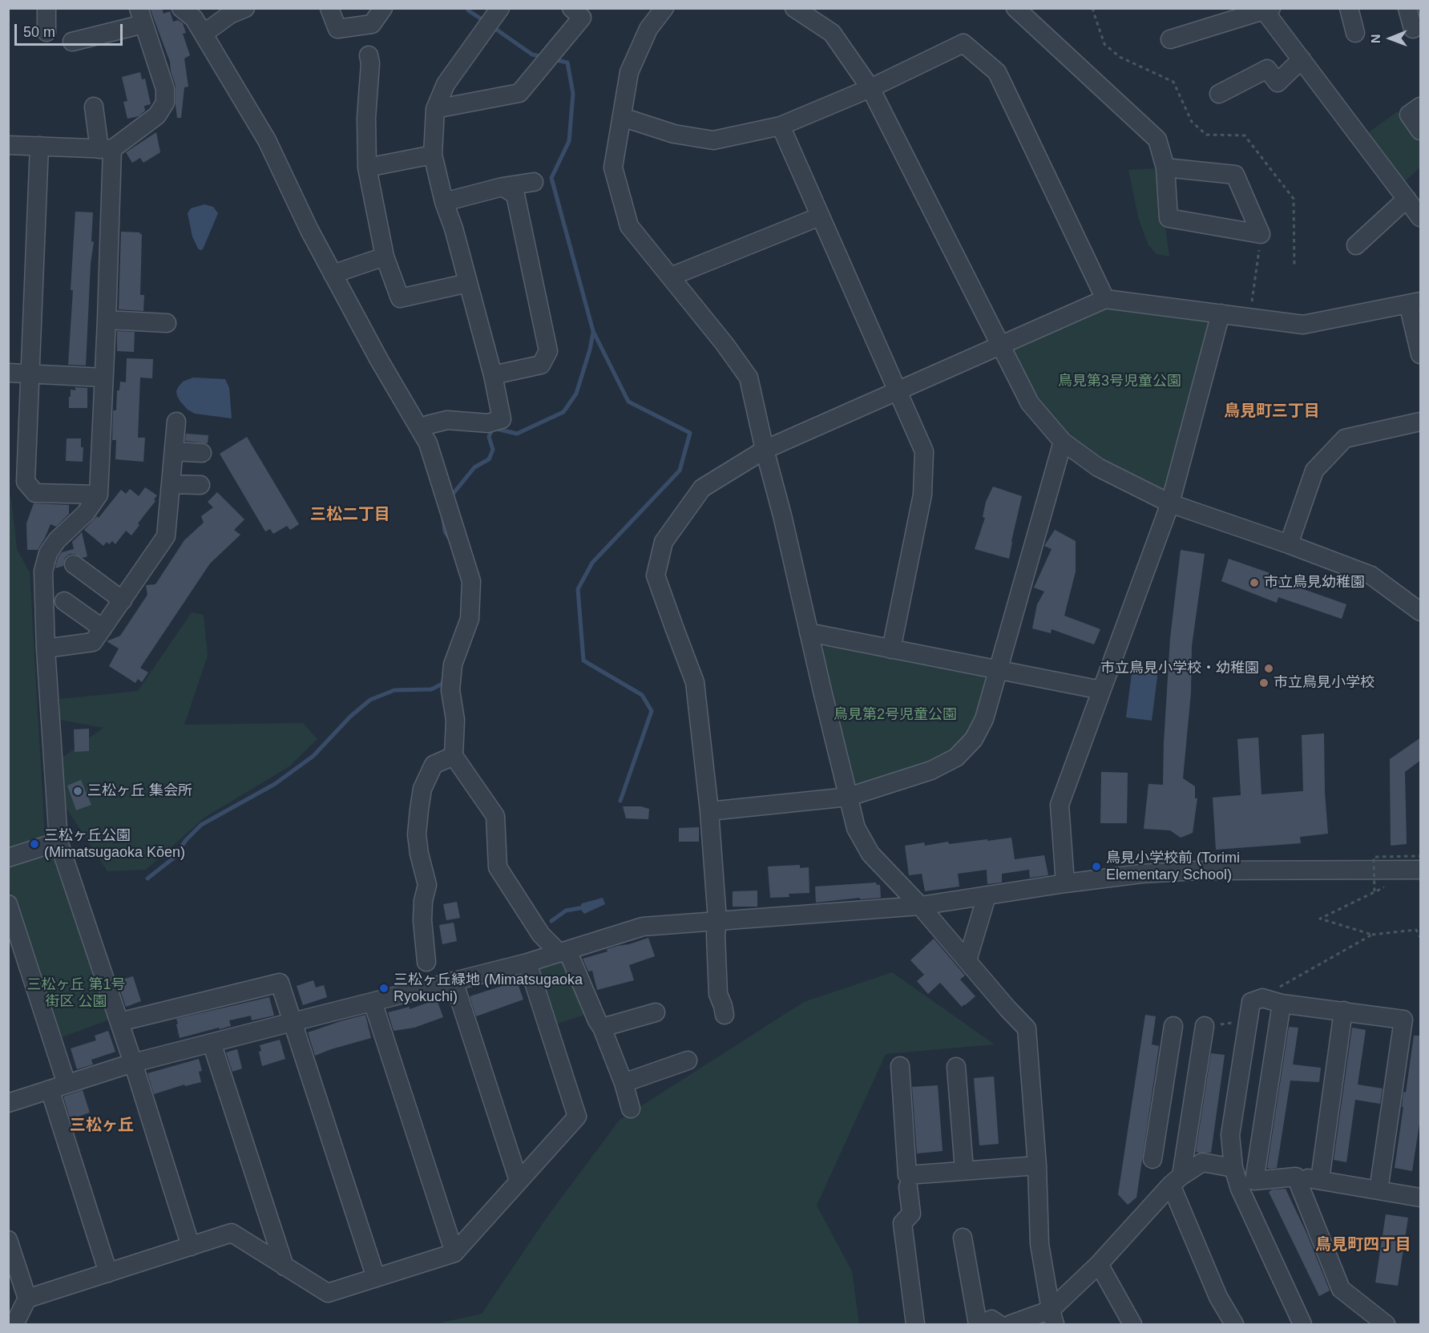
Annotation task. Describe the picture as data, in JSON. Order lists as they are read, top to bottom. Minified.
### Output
{"districts":["鳥見町三丁目","三松二丁目","三松ヶ丘","鳥見町四丁目"],"parks":["鳥見第3号児童公園","鳥見第2号児童公園","三松ヶ丘 第1号 街区 公園"],"places":["市立鳥見幼稚園","市立鳥見小学校・幼稚園","市立鳥見小学校","三松ヶ丘 集会所","三松ヶ丘公園 (Mimatsugaoka Kōen)","鳥見小学校前 (Torimi Elementary School)","三松ヶ丘緑地 (Mimatsugaoka Ryokuchi)"],"scale_bar":"50 m","north":"left"}
